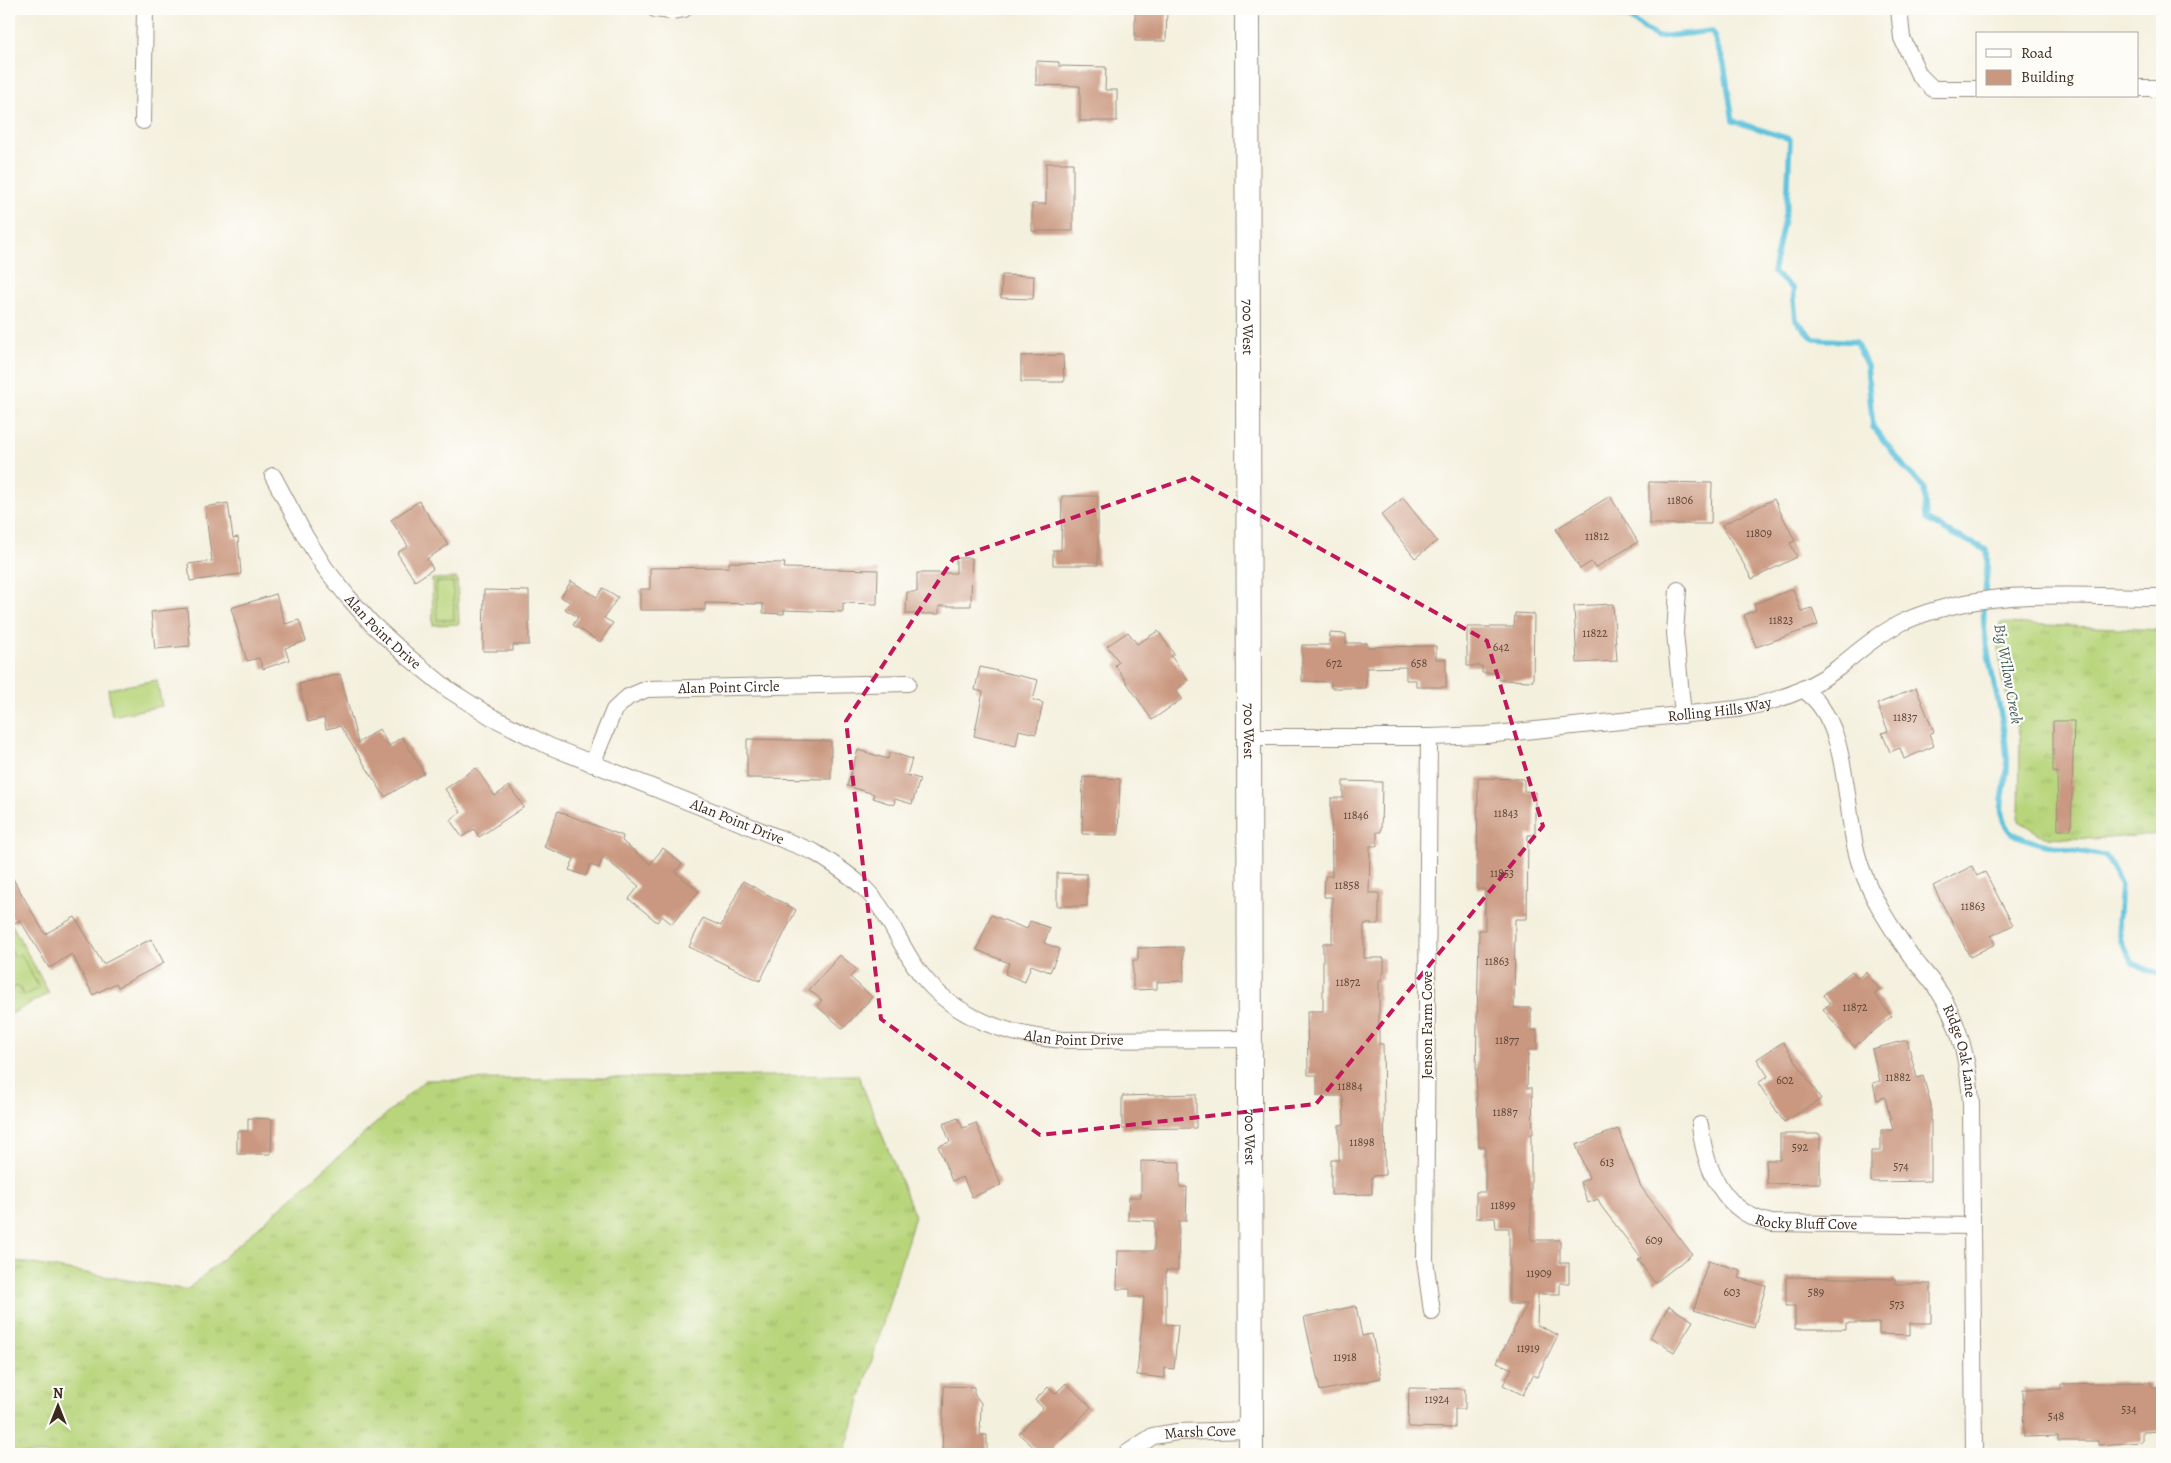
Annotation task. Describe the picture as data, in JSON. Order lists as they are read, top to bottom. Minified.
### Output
{"streets":{"street":["700 West","Alan Point Drive","Alan Point Circle","Rolling Hills Way","Jenson Farm Cove","Ridge Oak Lane","Rocky Bluff Cove","Marsh Cove"]},"crossings":[["700 West","Alan Point Drive"],["700 West","Rolling Hills Way"],["700 West","Marsh Cove"],["Alan Point Drive","Alan Point Circle"],["Rolling Hills Way","Jenson Farm Cove"],["Rolling Hills Way","Ridge Oak Lane"],["Ridge Oak Lane","Rocky Bluff Cove"]],"water":["Big Willow Creek"],"house_numbers":["11806","11809","11812","11823","11822","642","672","658","11837","11843","11846","11853","11858","11863","11863","11872","11872","11877","11882","602","11884","11887","11898","592","613","574","11899","609","11909","603","589","573","11919","11918","11924","534","548"],"legend":["Road","Building"],"north":"top"}
